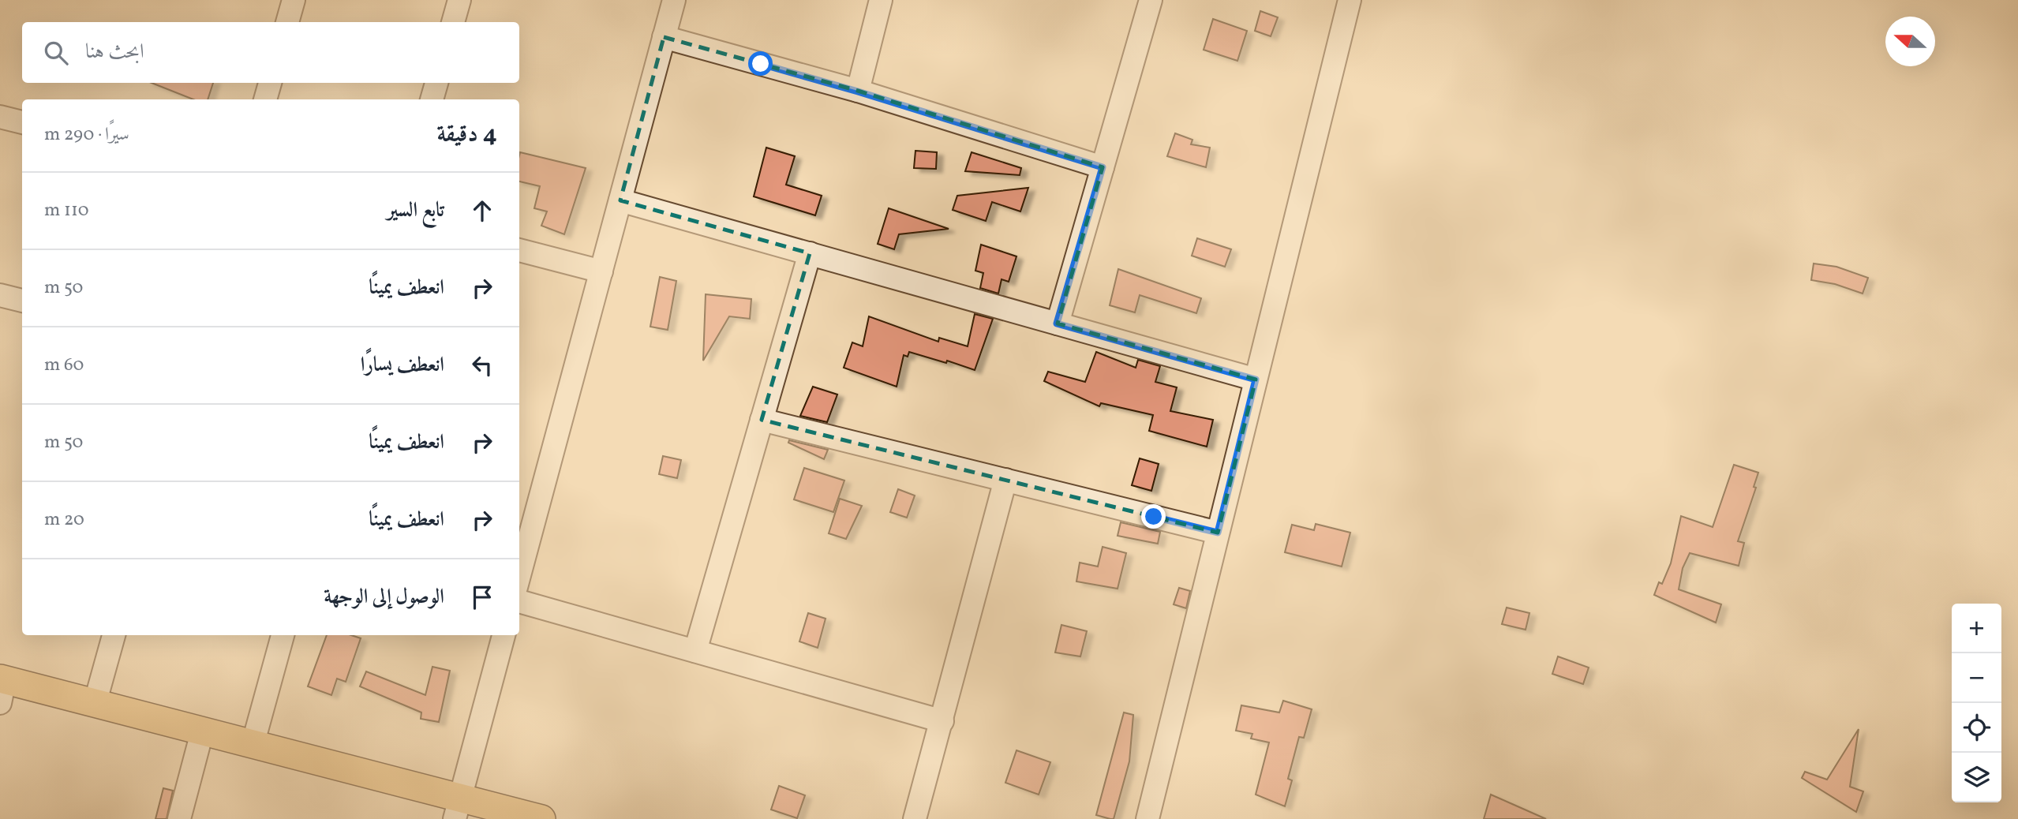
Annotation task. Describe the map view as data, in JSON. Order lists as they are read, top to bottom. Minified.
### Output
{"north":"left","page":{"search":"ابحث هنا","heading":["4 دقيقة","سيرًا · 290 m"],"list":[["تابع السير","110 m"],["انعطف يمينًا","50 m"],["انعطف يسارًا","60 m"],["انعطف يمينًا","50 m"],["انعطف يمينًا","20 m"],"الوصول إلى الوجهة"],"map_buttons":["+","−"]}}
